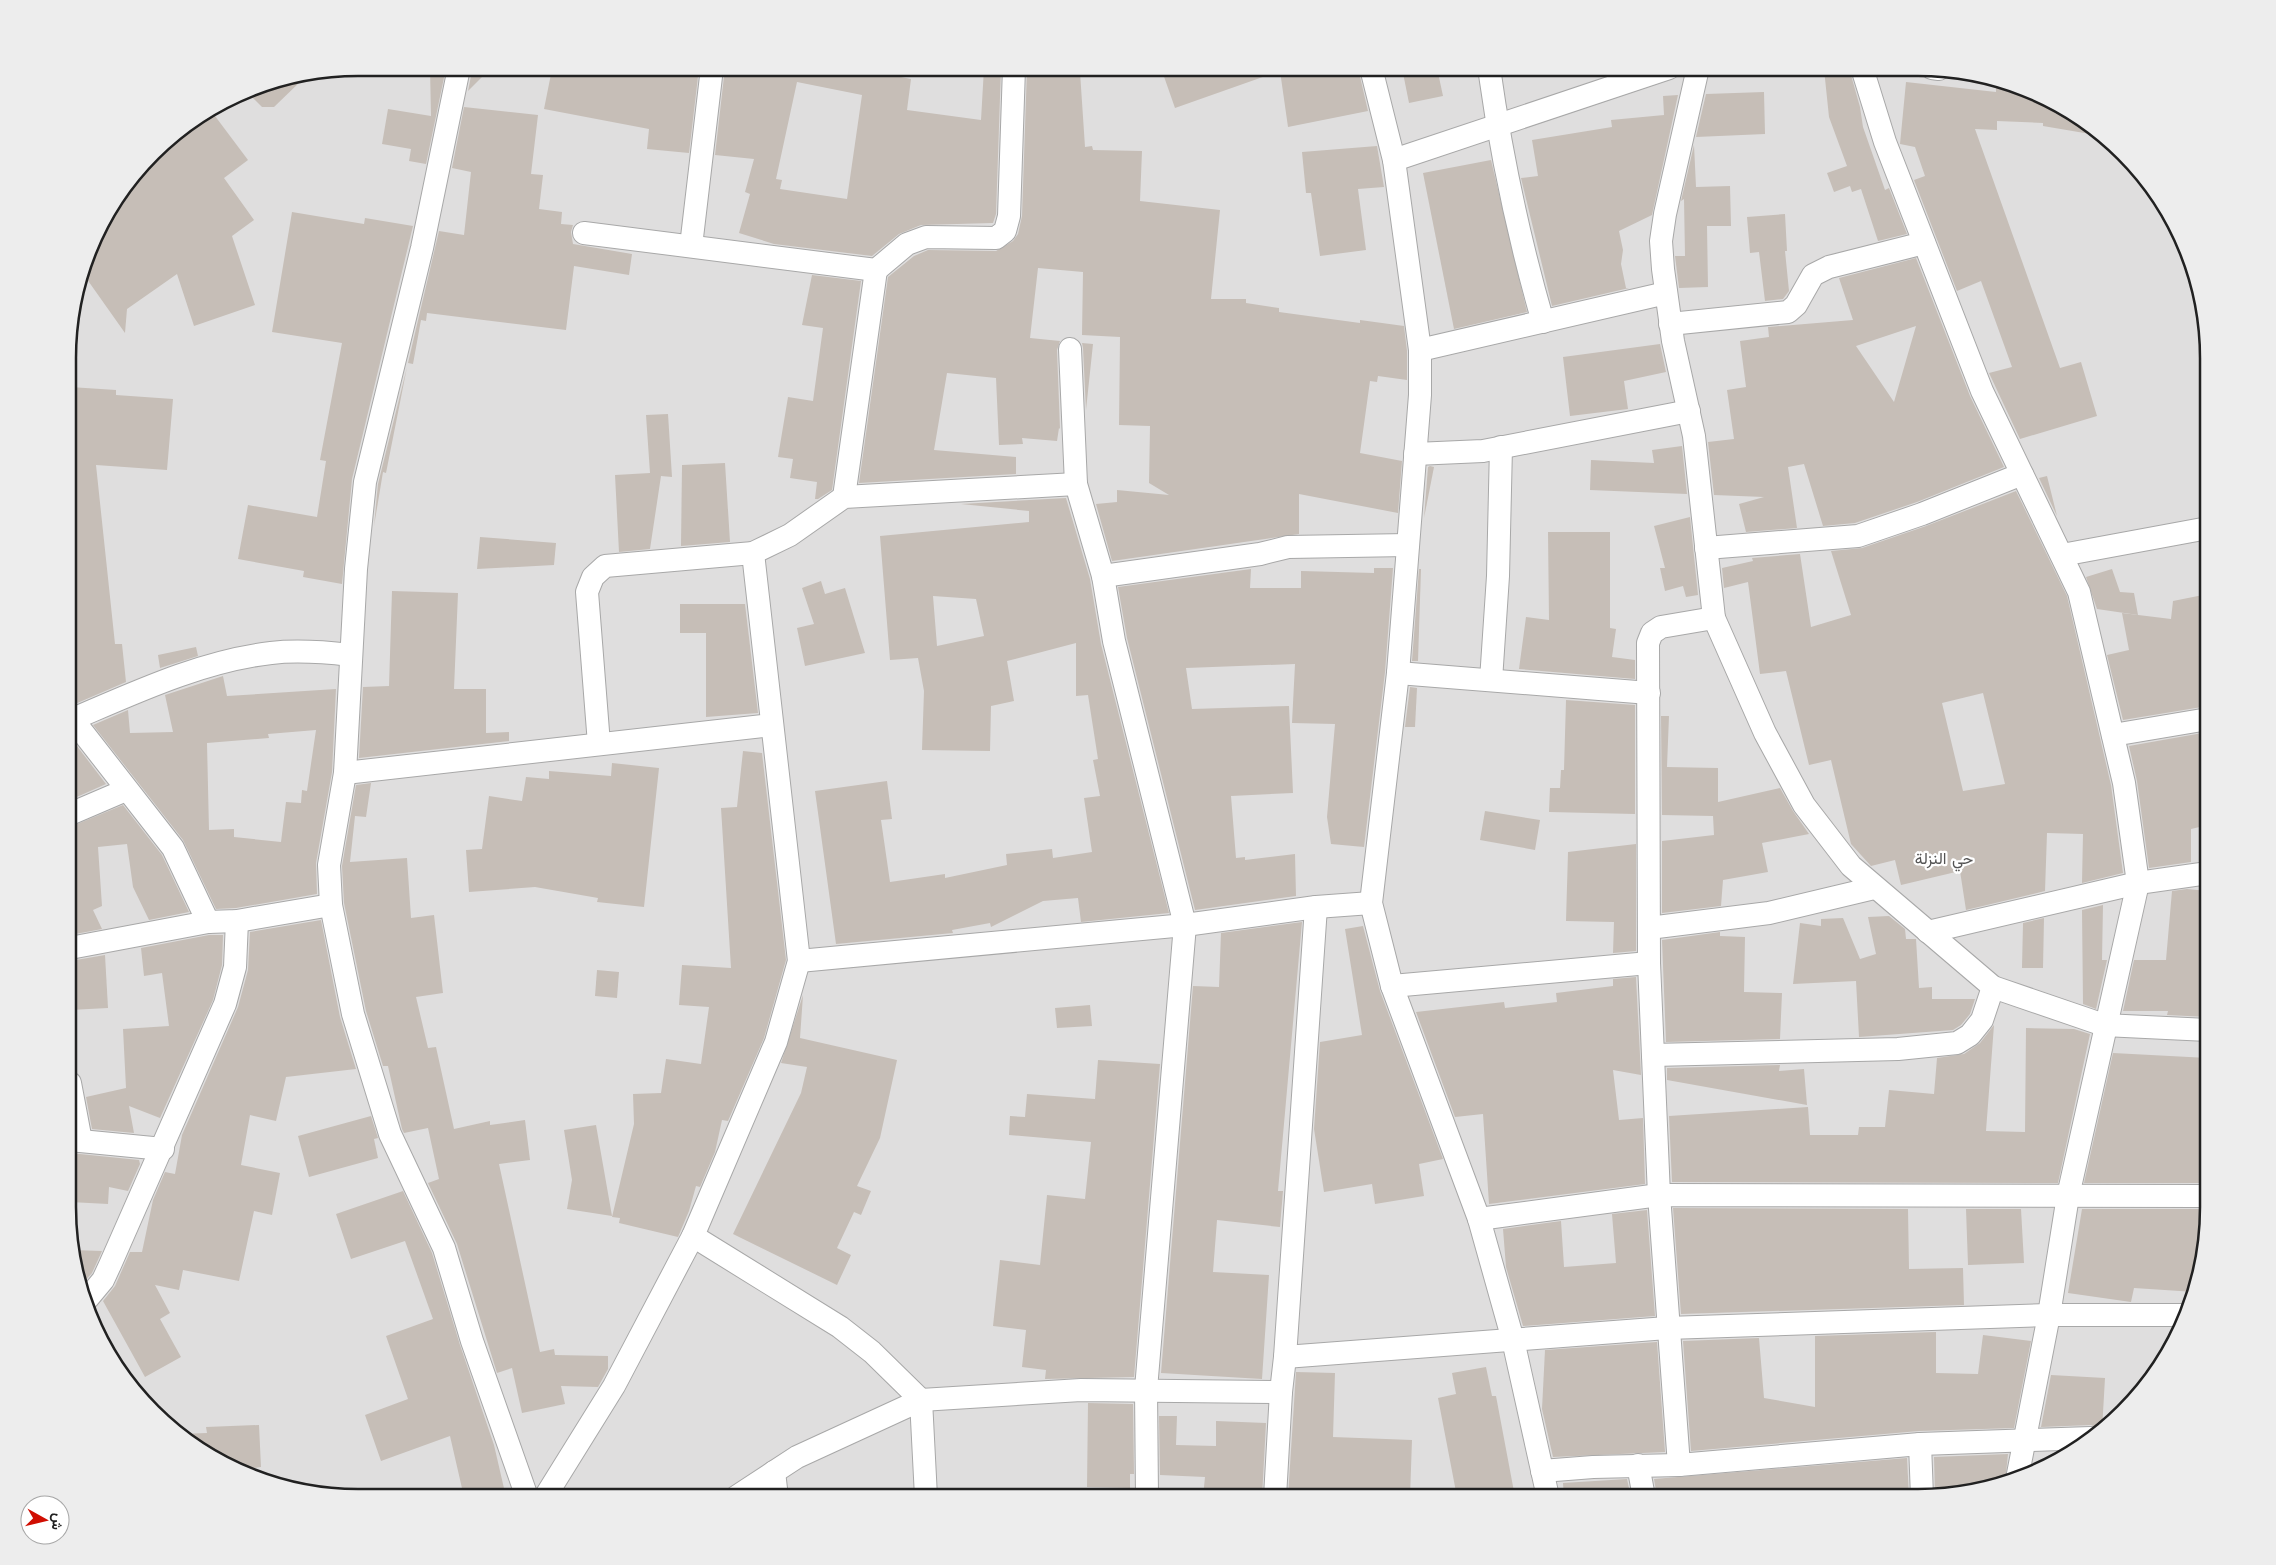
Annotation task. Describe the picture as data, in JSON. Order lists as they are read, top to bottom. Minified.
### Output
{"districts":["حي النزلة"],"north":"right"}
